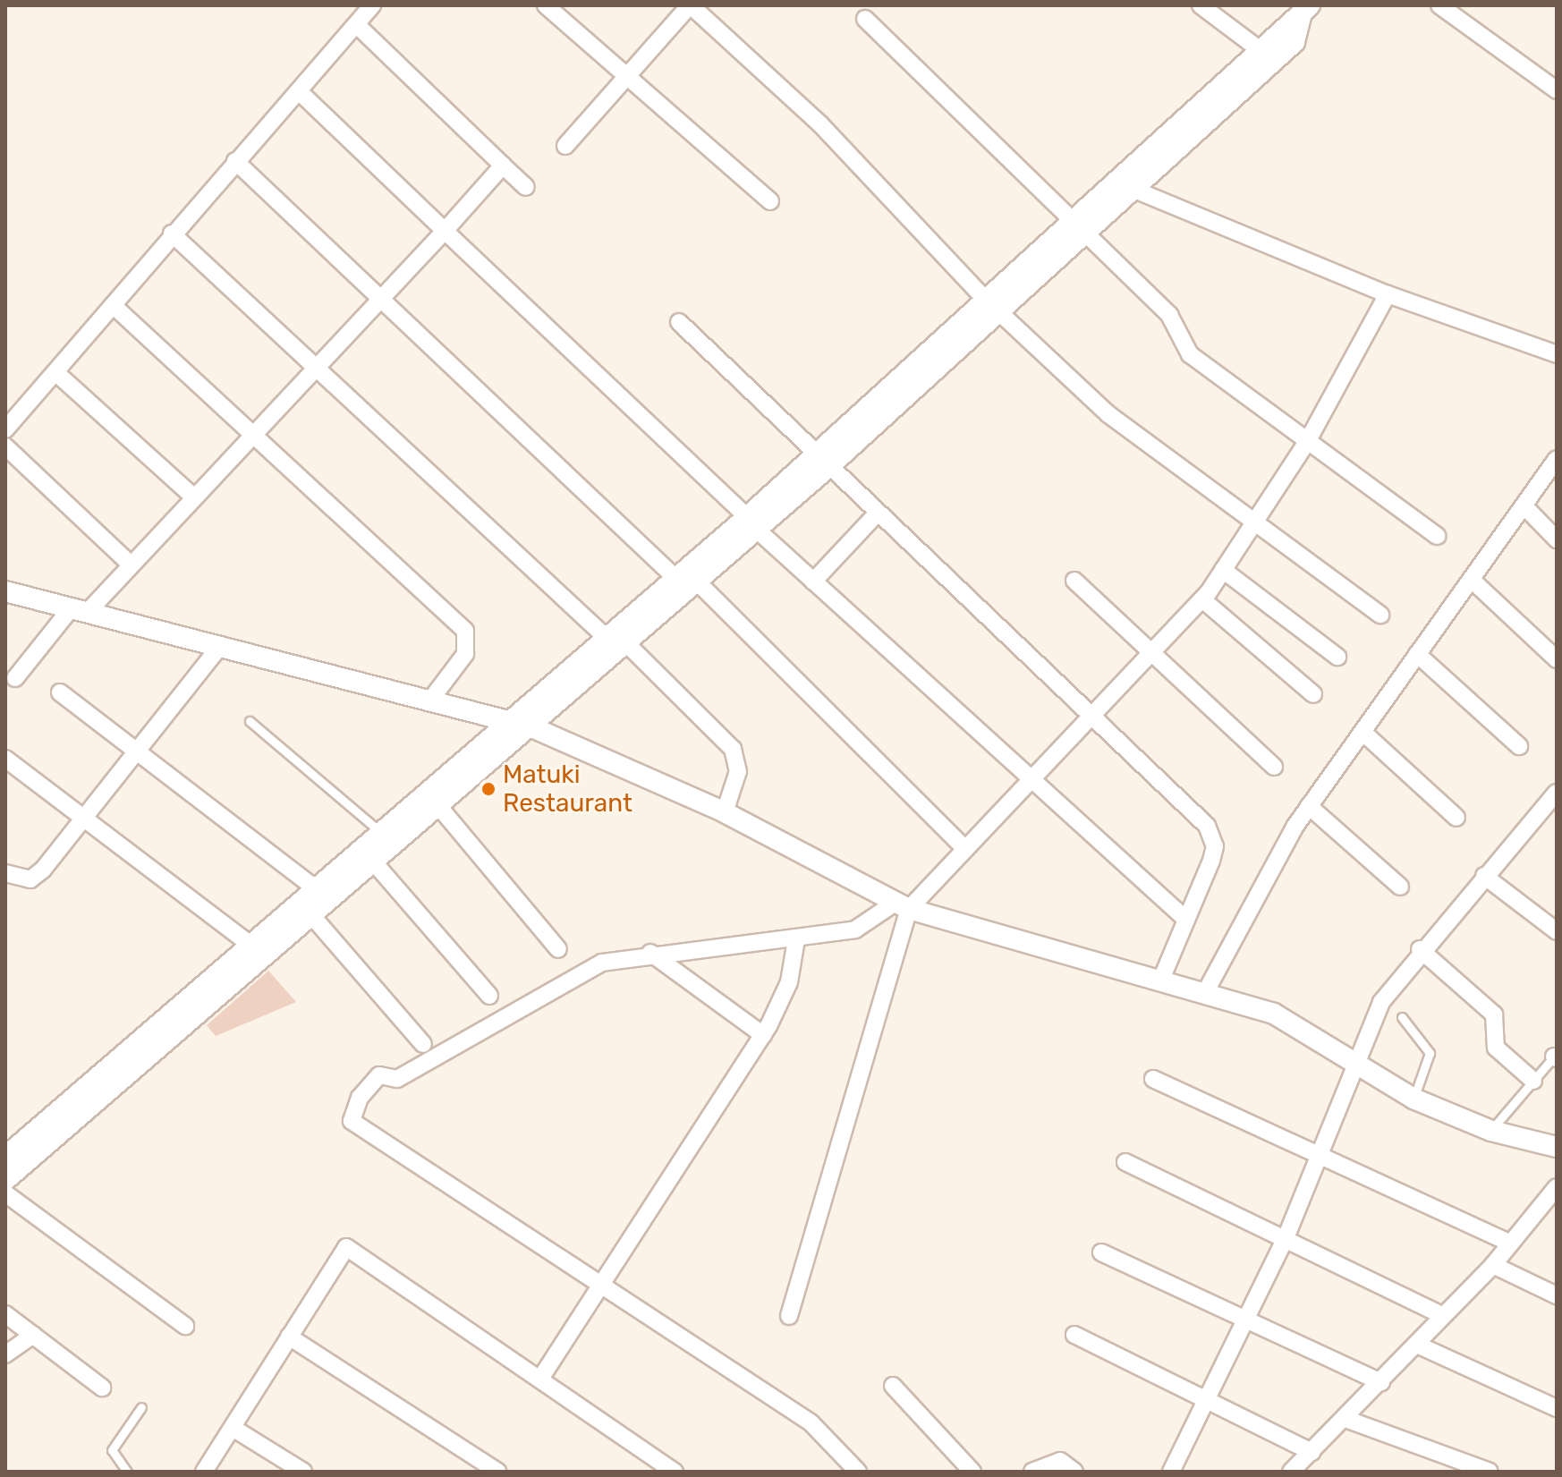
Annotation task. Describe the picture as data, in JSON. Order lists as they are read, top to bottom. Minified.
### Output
{"places":["Matuki Restaurant"]}
